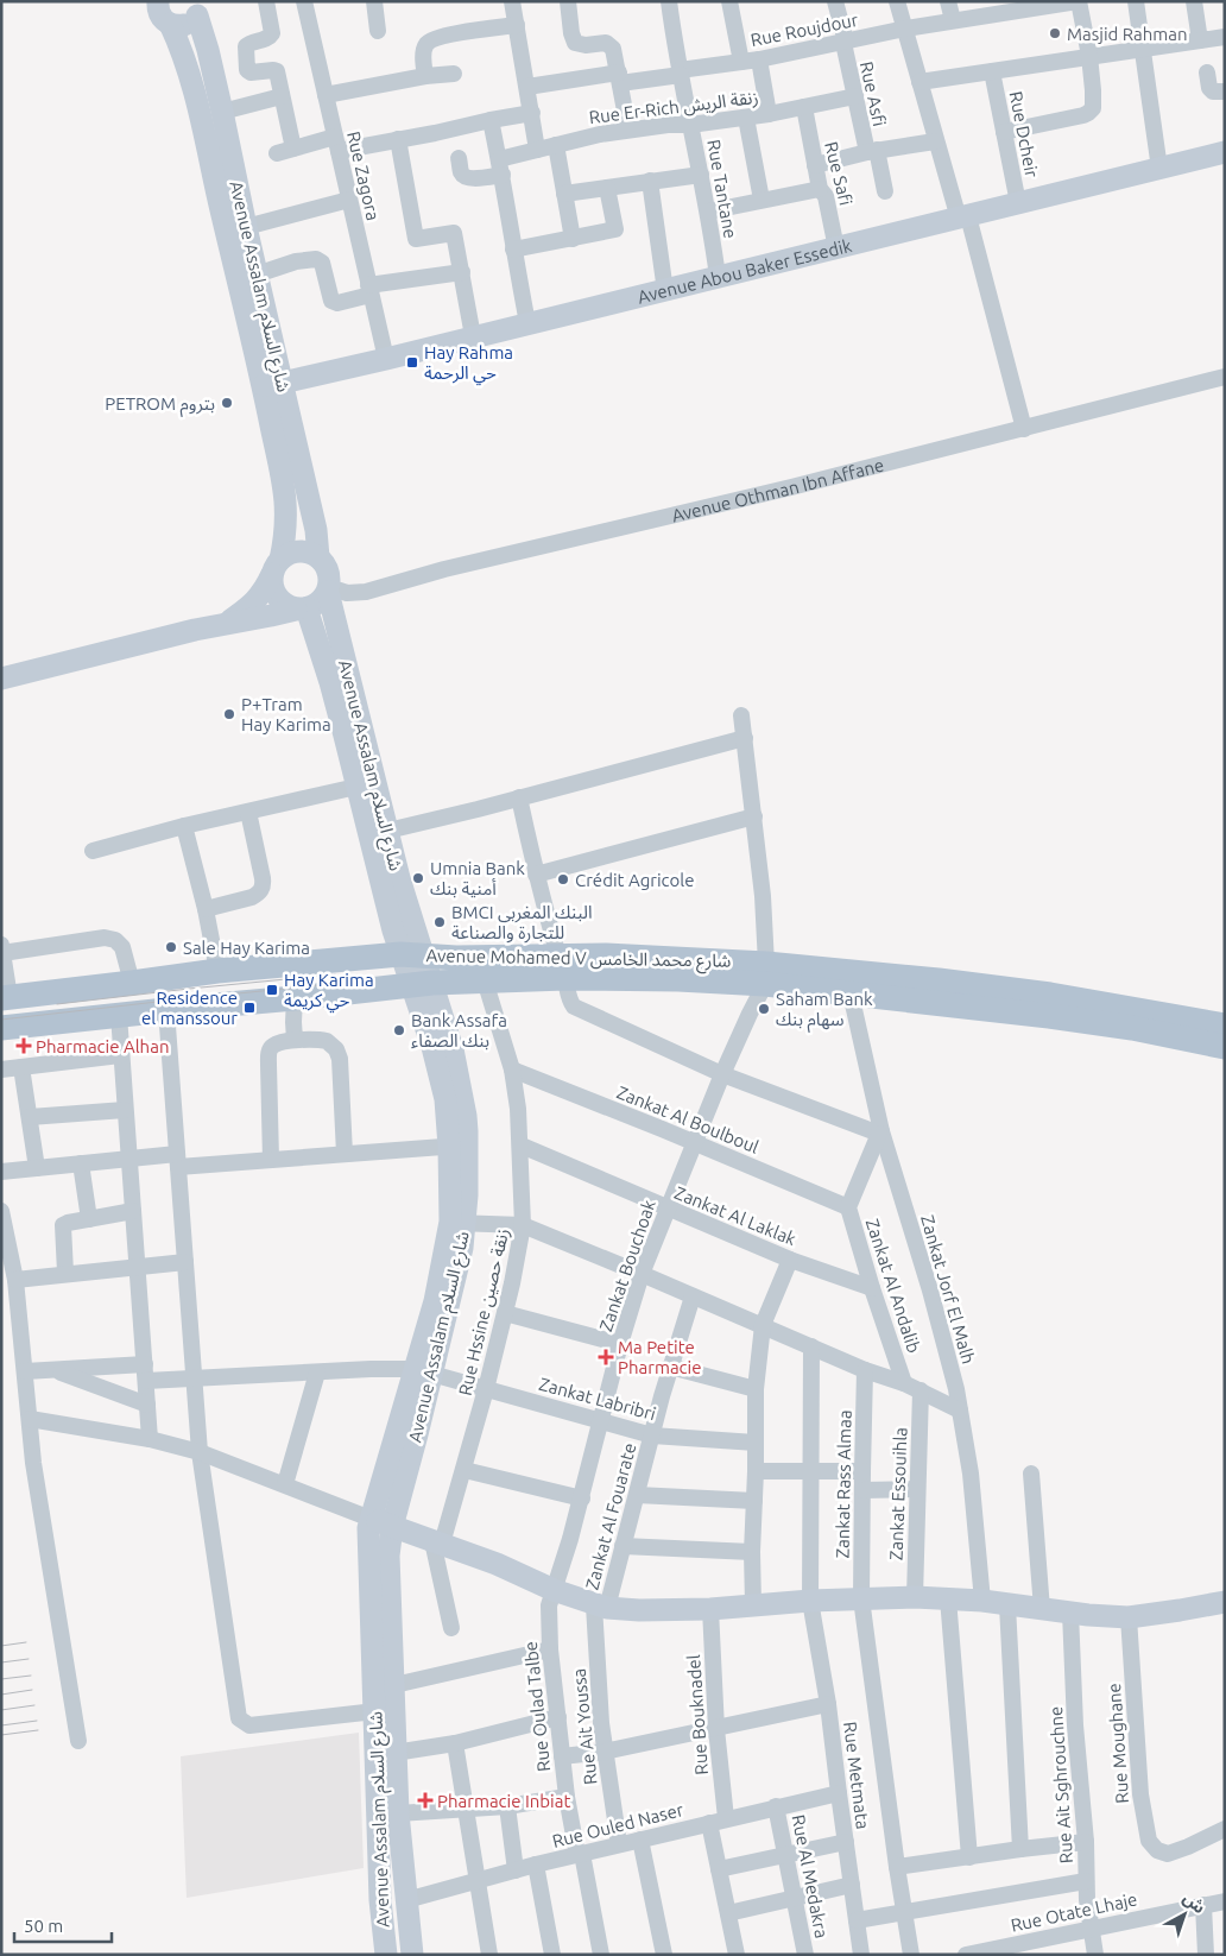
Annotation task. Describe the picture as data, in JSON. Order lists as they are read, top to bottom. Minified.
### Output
{"streets":{"main road":["Avenue Mohamed V شارع محمد الخامس"],"street":["Rue Roujdour","Rue Asfi","Rue Er-Rich زنقة الريش","Rue Dcheir","Rue Safi","Rue Zagora","Rue Tantane","Avenue Abou Baker Essedik","Avenue Assalam شارع السلام","Avenue Othman Ibn Affane","Zankat Al Boulboul","Zankat Al Laklak","Zankat Bouchoak","Zankat Al Andalib","Zankat Jorf El Malh","Rue Hssine زنقة حصين","Zankat Labribri","Zankat Rass Almaa","Zankat Essouihla","Zankat Al Fouarate","Rue Oulad Talbe","Rue Bouknadel","Rue Ait Youssa","Rue Moughane","Rue Metmata","Rue Ait Sghrouchne","Rue Ouled Naser","Rue Al Medakra","Rue Otate Lhaje"]},"crossings":[["Rue Roujdour","Rue Asfi"],["Rue Roujdour","Rue Tantane"],["Rue Asfi","Rue Er-Rich زنقة الريش"],["Rue Asfi","Rue Safi"],["Rue Er-Rich زنقة الريش","Rue Safi"],["Rue Er-Rich زنقة الريش","Rue Tantane"],["Rue Dcheir","Avenue Abou Baker Essedik"],["Rue Safi","Avenue Abou Baker Essedik"],["Rue Zagora","Avenue Abou Baker Essedik"],["Rue Tantane","Avenue Abou Baker Essedik"],["Avenue Abou Baker Essedik","Avenue Assalam شارع السلام"],["Avenue Assalam شارع السلام","Avenue Othman Ibn Affane"],["Avenue Assalam شارع السلام","Avenue Mohamed V شارع محمد الخامس"],["Avenue Assalam شارع السلام","Zankat Labribri"],["Avenue Assalam شارع السلام","Rue Ouled Naser"],["Avenue Mohamed V شارع محمد الخامس","Zankat Bouchoak"],["Avenue Mohamed V شارع محمد الخامس","Zankat Jorf El Malh"],["Avenue Mohamed V شارع محمد الخامس","Rue Hssine زنقة حصين"],["Zankat Al Boulboul","Zankat Bouchoak"],["Zankat Al Boulboul","Zankat Al Andalib"],["Zankat Al Boulboul","Rue Hssine زنقة حصين"],["Zankat Al Laklak","Zankat Bouchoak"],["Zankat Al Laklak","Zankat Al Andalib"],["Zankat Al Laklak","Rue Hssine زنقة حصين"],["Zankat Bouchoak","Zankat Labribri"],["Zankat Bouchoak","Rue Oulad Talbe"],["Zankat Al Andalib","Zankat Jorf El Malh"],["Rue Hssine زنقة حصين","Zankat Labribri"],["Zankat Labribri","Zankat Al Fouarate"],["Zankat Al Fouarate","Rue Ait Youssa"],["Rue Oulad Talbe","Rue Ouled Naser"],["Rue Bouknadel","Rue Ouled Naser"],["Rue Ait Youssa","Rue Ouled Naser"],["Rue Metmata","Rue Ouled Naser"],["Rue Ait Sghrouchne","Rue Otate Lhaje"],["Rue Ouled Naser","Rue Al Medakra"]],"places":{"other":["Masjid Rahman","PETROM بتروم","P+Tram Hay Karima","Umnia Bank أمنية بنك","Crédit Agricole","BMCI البنك المغربي للتجارة والصناعة","Sale Hay Karima","Saham Bank سهام بنك","Bank Assafa بنك الصفاء"],"transit":["Hay Rahma حي الرحمة","Hay Karima حي كريمة","Residence el manssour"],"health":["Pharmacie Alhan","Ma Petite Pharmacie","Pharmacie Inbiat"]},"scale_bar":"50 m","north":"top right"}
